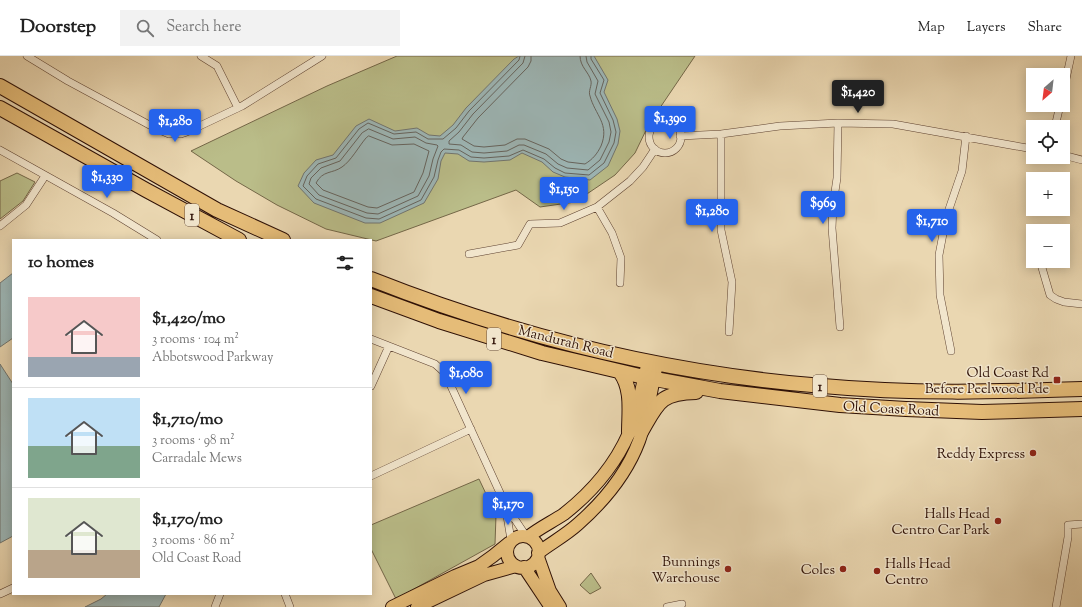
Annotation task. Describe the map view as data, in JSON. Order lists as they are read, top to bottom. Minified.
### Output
{"streets":{"highway":["1","Mandurah Road","Old Coast Road"]},"crossings":[["Mandurah Road","Old Coast Road"]],"places":{"transit":["Old Coast Rd Before Peelwood Pde"],"other":["Reddy Express","Halls Head Centro Car Park","Bunnings Warehouse","Coles","Halls Head Centro"]},"north":"bottom left","page":{"header":"Doorstep","search":"Search here","nav":["Map","Layers","Share"],"map_buttons":["+","−"],"price":["$1,420","$1,390","$1,280","$1,330","$1,150","$969","$1,280","$1,710","$1,080","$1,170"],"heading":"10 homes","list":[{"name":"$1,420/mo","note":"3 rooms · 104 m² · Abbotswood Parkway"},{"name":"$1,710/mo","note":"3 rooms · 98 m² · Carradale Mews"},{"name":"$1,170/mo","note":"3 rooms · 86 m² · Old Coast Road"}]}}
